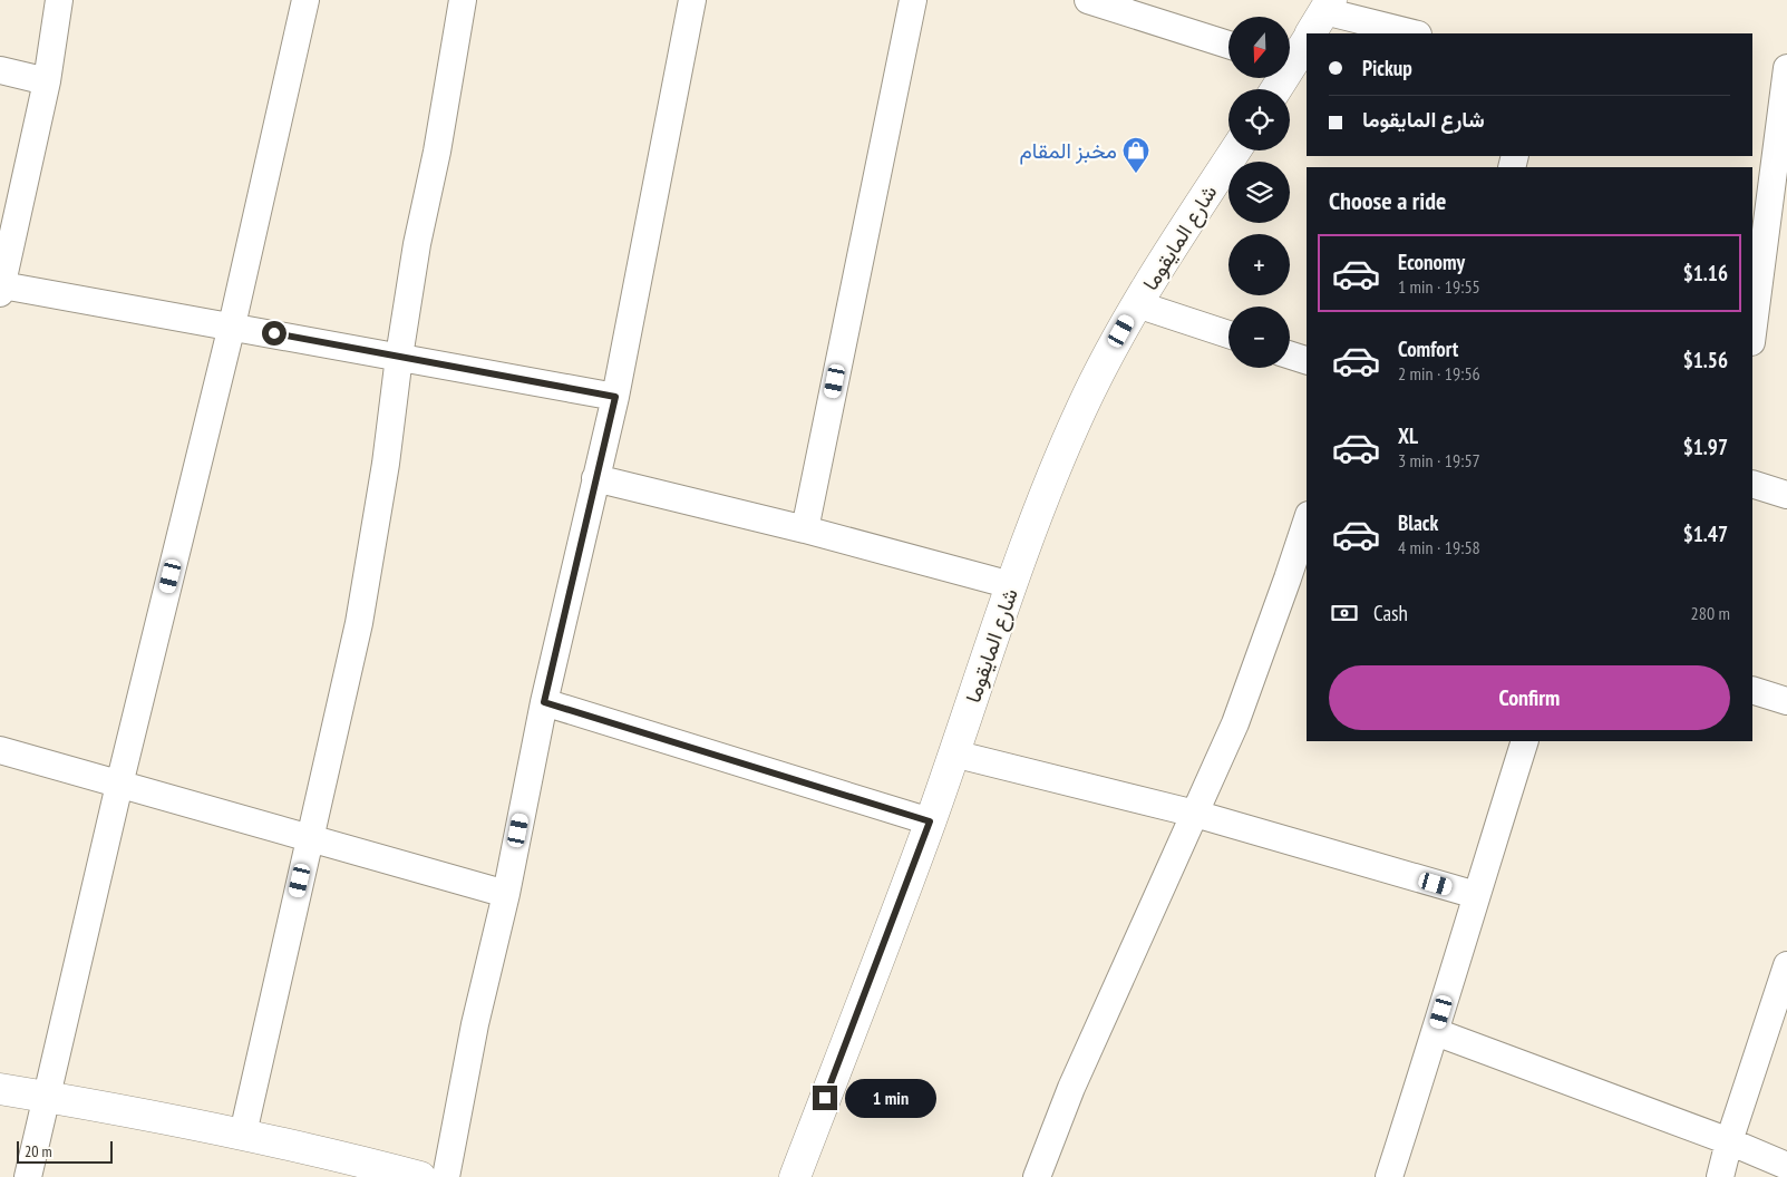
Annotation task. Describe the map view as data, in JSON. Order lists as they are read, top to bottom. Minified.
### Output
{"streets":{"street":["شارع المايقوما"]},"places":{"shop":["مخبز المقام"]},"scale_bar":"20 m","north":"bottom","page":{"map_buttons":["+","−"],"banner":["Pickup","شارع المايقوما"],"heading":"Choose a ride","list":[{"name":"Economy","note":"1 min · 19:55","value":"$1.16"},{"name":"Comfort","note":"2 min · 19:56","value":"$1.56"},{"name":"XL","note":"3 min · 19:57","value":"$1.97"},{"name":"Black","note":"4 min · 19:58","value":"$1.47"}],"pay":["Cash","280 m"],"buttons":"Confirm","bubble":"1 min","scale":"20 m"}}
